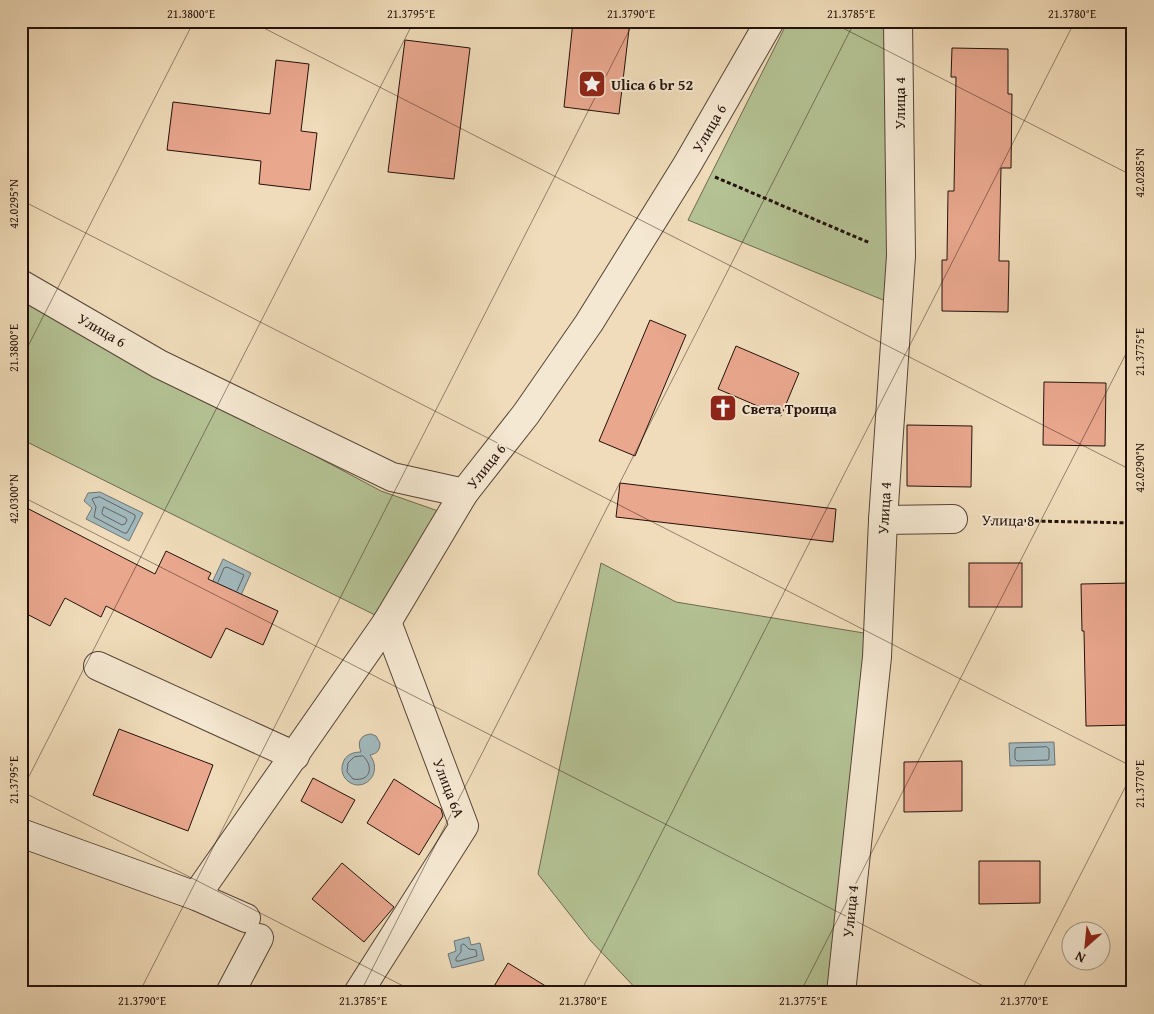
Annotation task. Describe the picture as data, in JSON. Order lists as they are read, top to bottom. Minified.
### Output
{"streets":{"street":["Улица 4","Улица 6","Улица 6A"],"path":["Улица 8"]},"places":{"place":["Ulica 6 br 52"],"church":["Света Троица"]},"north":"bottom left","coordinates":["21.3800°E","21.3795°E","21.3790°E","21.3785°E","21.3780°E","42.0285°N","42.0295°N","21.3775°E","42.0290°N","42.0300°N","21.3770°E"]}
